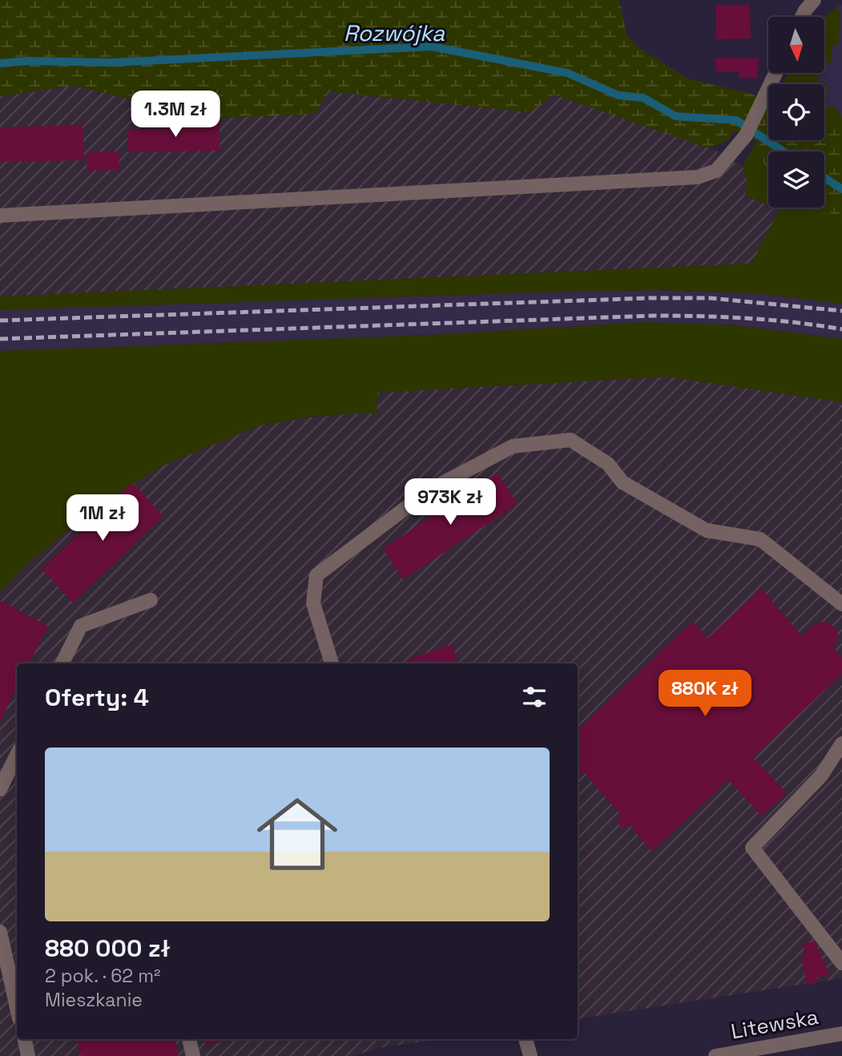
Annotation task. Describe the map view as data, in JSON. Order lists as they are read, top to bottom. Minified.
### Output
{"streets":{"street":["Litewska"]},"water":["Rozwójka"],"north":"bottom","page":{"price":["1.3M zł","973K zł","1M zł","880K zł"],"heading":"Oferty: 4","list":[{"name":"880 000 zł","note":"2 pok. · 62 m² · Mieszkanie"}]}}
